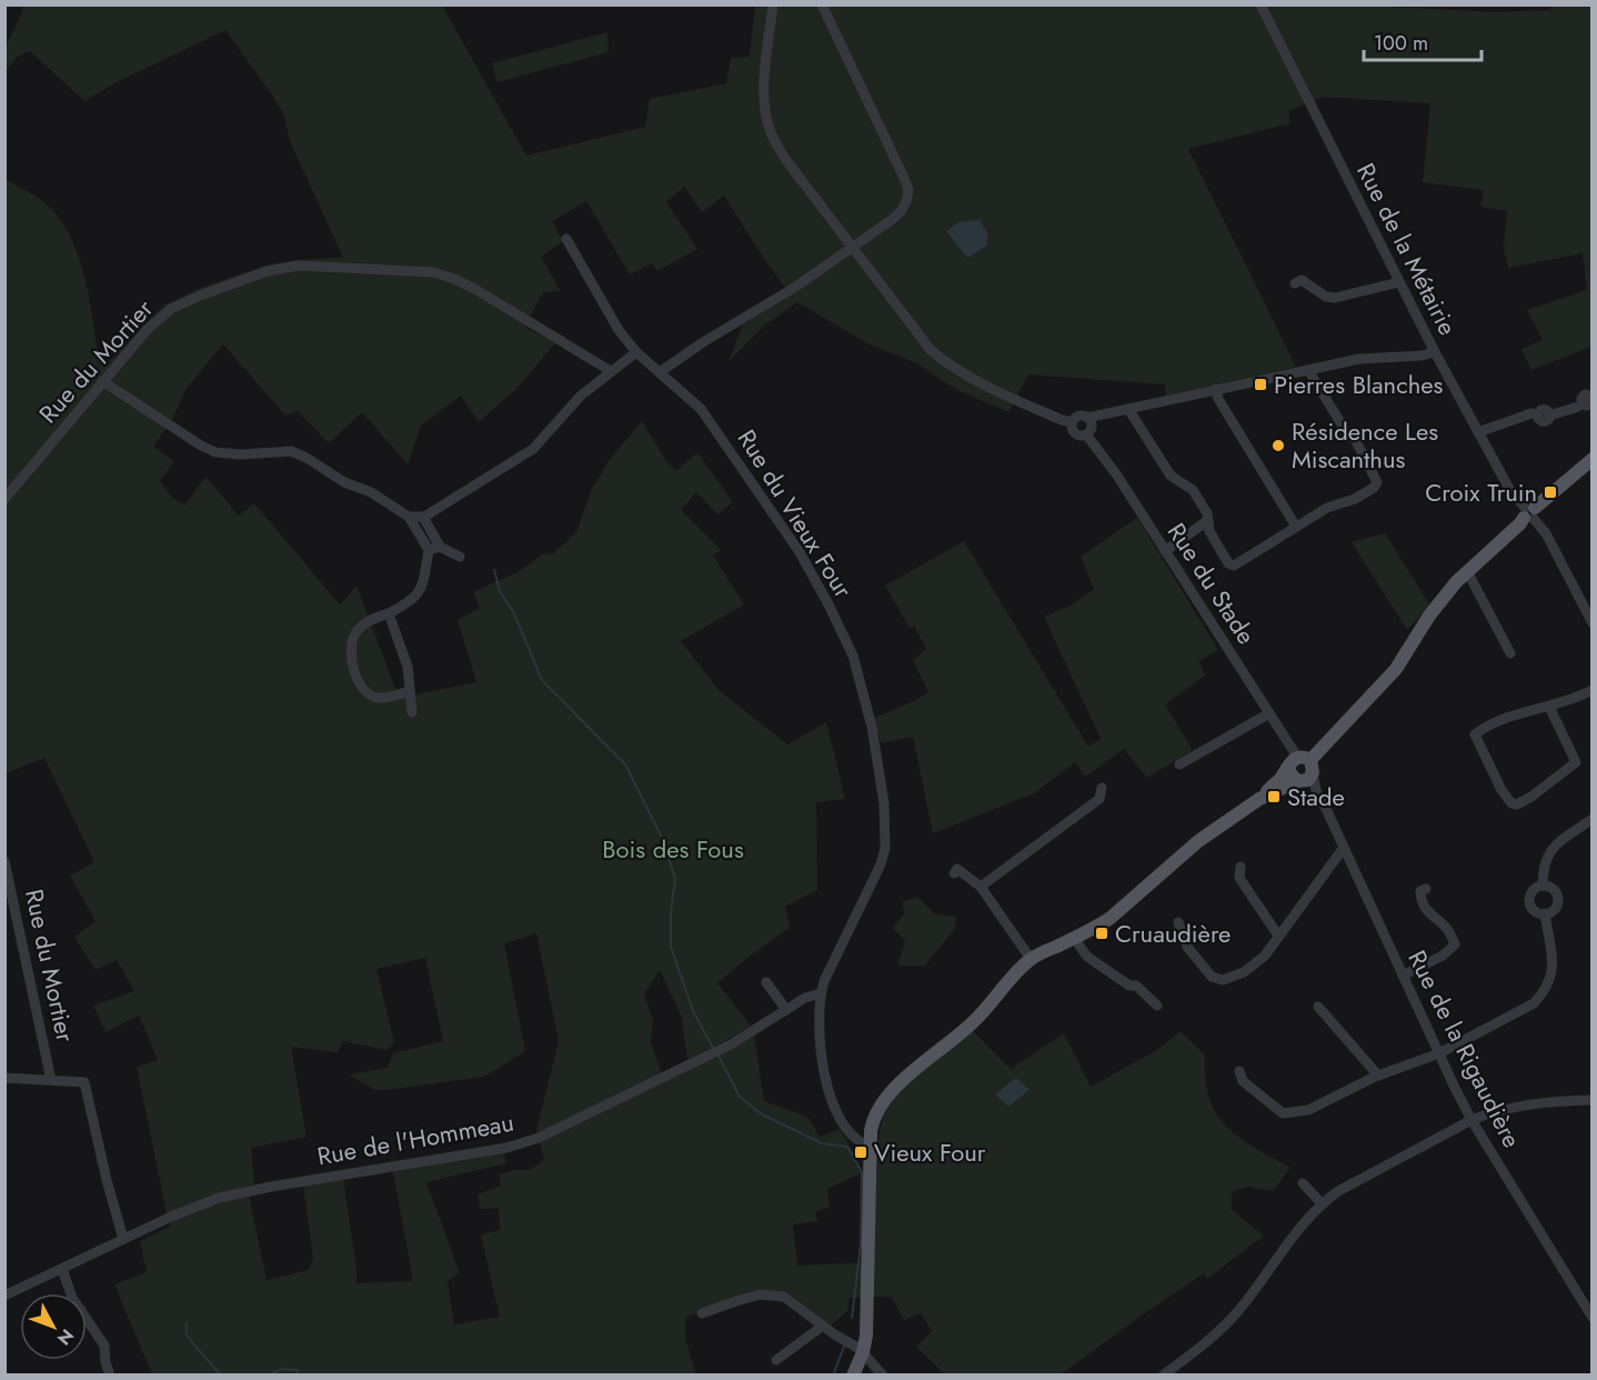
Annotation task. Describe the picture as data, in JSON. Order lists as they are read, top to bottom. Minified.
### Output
{"streets":{"street":["Rue de la Métairie","Rue du Mortier","Rue du Vieux Four","Rue du Stade","Rue de la Rigaudière","Rue de l'Hommeau"]},"crossings":[["Rue du Vieux Four","Rue de l'Hommeau"],["Rue du Stade","Rue de la Rigaudière"]],"parks":["Bois des Fous"],"places":{"transit":["Pierres Blanches","Croix Truin","Stade","Cruaudière","Vieux Four"],"other":["Résidence Les Miscanthus"]},"scale_bar":"100 m","north":"bottom right"}
